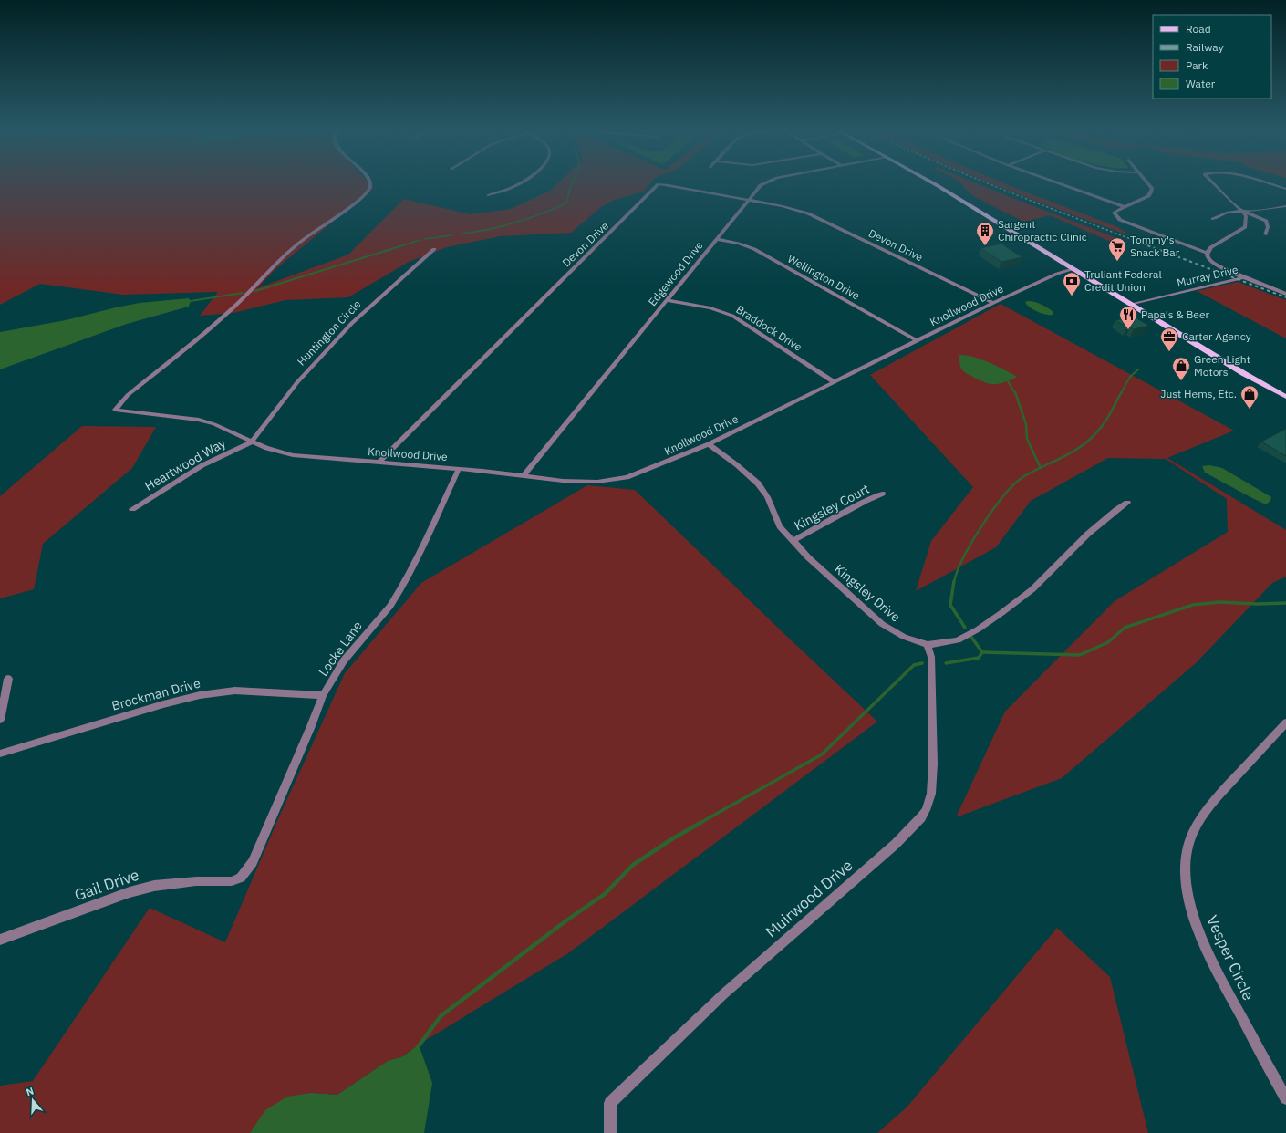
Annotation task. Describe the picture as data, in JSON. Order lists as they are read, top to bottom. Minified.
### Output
{"streets":{"street":["Devon Drive","Edgewood Drive","Murray Drive","Wellington Drive","Knollwood Drive","Braddock Drive","Huntington Circle","Heartwood Way","Kingsley Court","Kingsley Drive","Locke Lane","Brockman Drive","Gail Drive","Muirwood Drive","Vesper Circle"]},"crossings":[["Devon Drive","Edgewood Drive"],["Devon Drive","Knollwood Drive"],["Edgewood Drive","Wellington Drive"],["Edgewood Drive","Knollwood Drive"],["Edgewood Drive","Braddock Drive"],["Wellington Drive","Knollwood Drive"],["Knollwood Drive","Braddock Drive"],["Knollwood Drive","Huntington Circle"],["Knollwood Drive","Heartwood Way"],["Knollwood Drive","Kingsley Drive"],["Knollwood Drive","Locke Lane"],["Huntington Circle","Heartwood Way"],["Kingsley Court","Kingsley Drive"],["Kingsley Drive","Muirwood Drive"],["Locke Lane","Brockman Drive"],["Locke Lane","Gail Drive"]],"places":{"building":["Sargent Chiropractic Clinic"],"supermarket":["Tommy's Snack Bar"],"bank":["Truliant Federal Credit Union"],"restaurant":["Papa's & Beer"],"office":["Carter Agency"],"shop":["Green Light Motors","Just Hems, Etc."]},"legend":["Road","Railway","Park","Water"],"north":"top"}
